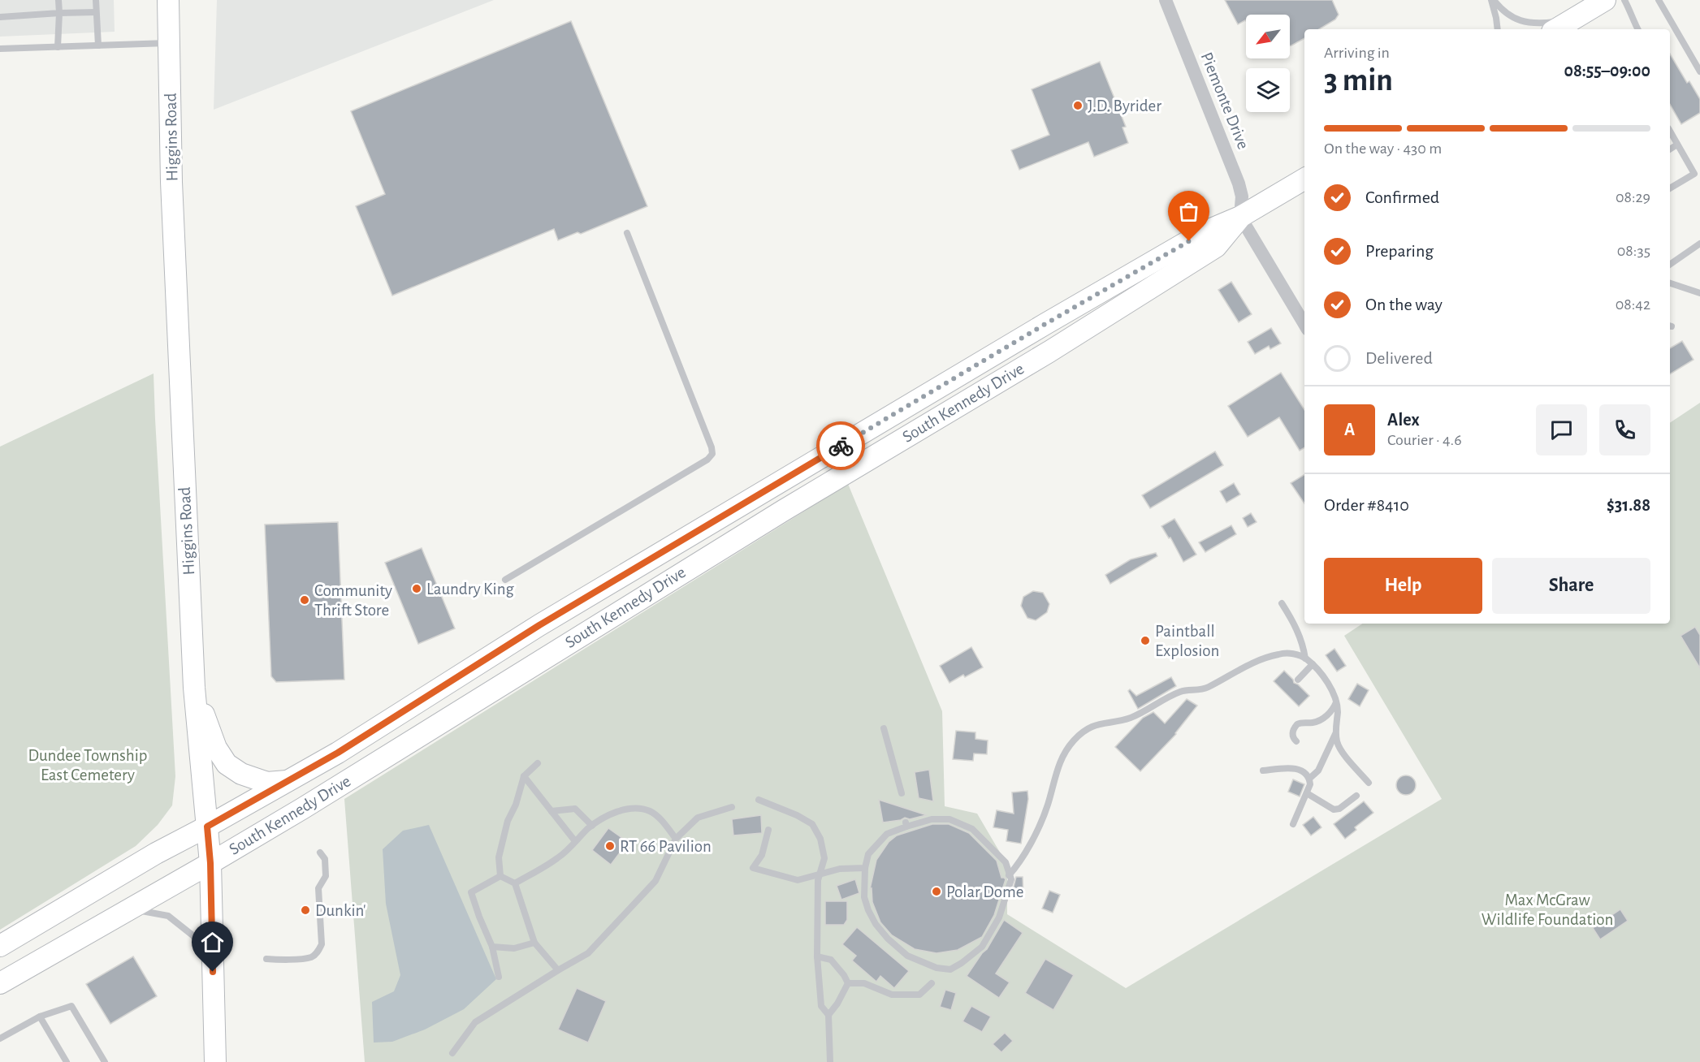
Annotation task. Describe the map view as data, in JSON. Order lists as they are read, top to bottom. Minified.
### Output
{"streets":{"main road":["Higgins Road","South Kennedy Drive"],"street":["Piemonte Drive"]},"crossings":[["Piemonte Drive","South Kennedy Drive"],["Higgins Road","South Kennedy Drive"]],"parks":["Dundee Township East Cemetery","Max McGraw Wildlife Foundation"],"places":["J.D. Byrider","Laundry King","Community Thrift Store","Paintball Explosion","RT 66 Pavilion","Polar Dome","Dunkin'"],"north":"bottom left","page":{"heading":["3 min","Arriving in","08:55–09:00"],"panel":["Alex","Courier · 4.6","Order #8410","$31.88"],"bar":"On the way · 430 m","list":[["Confirmed","08:29"],["Preparing","08:35"],["On the way","08:42"],"Delivered"],"round":"A","buttons":["Help","Share"]}}
